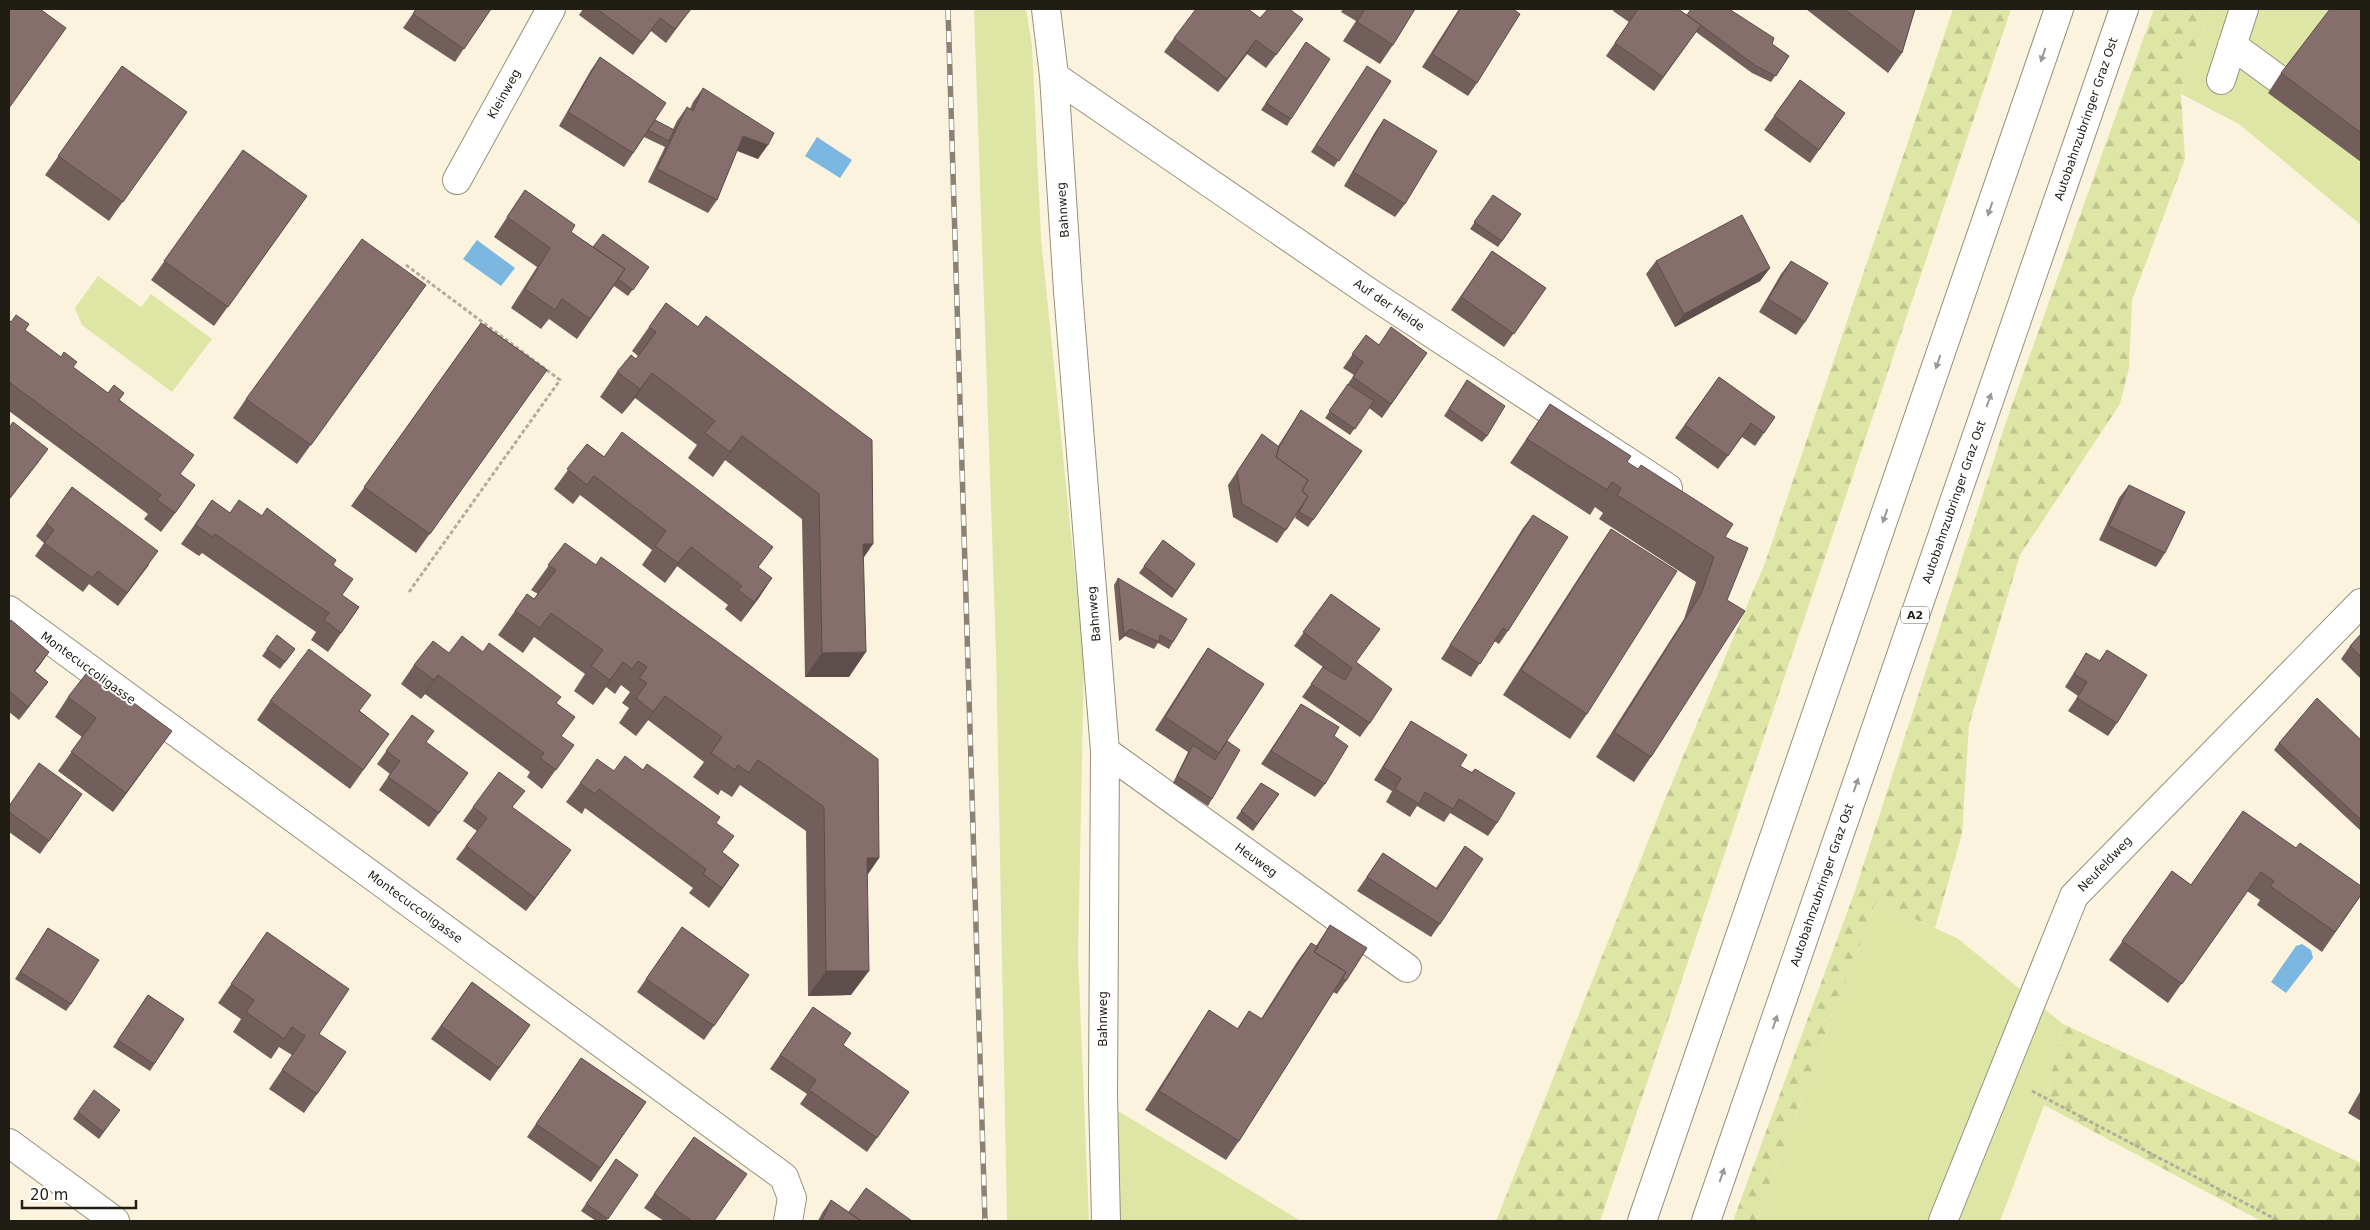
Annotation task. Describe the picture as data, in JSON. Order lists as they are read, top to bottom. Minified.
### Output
{"streets":{"main road":["Kleinweg","Autobahnzubringer Graz Ost","Bahnweg","Auf der Heide","A2","Montecuccoligasse","Heuweg","Neufeldweg"]},"crossings":[["Bahnweg","Auf der Heide"],["Bahnweg","Heuweg"]],"scale_bar":"20 m"}
